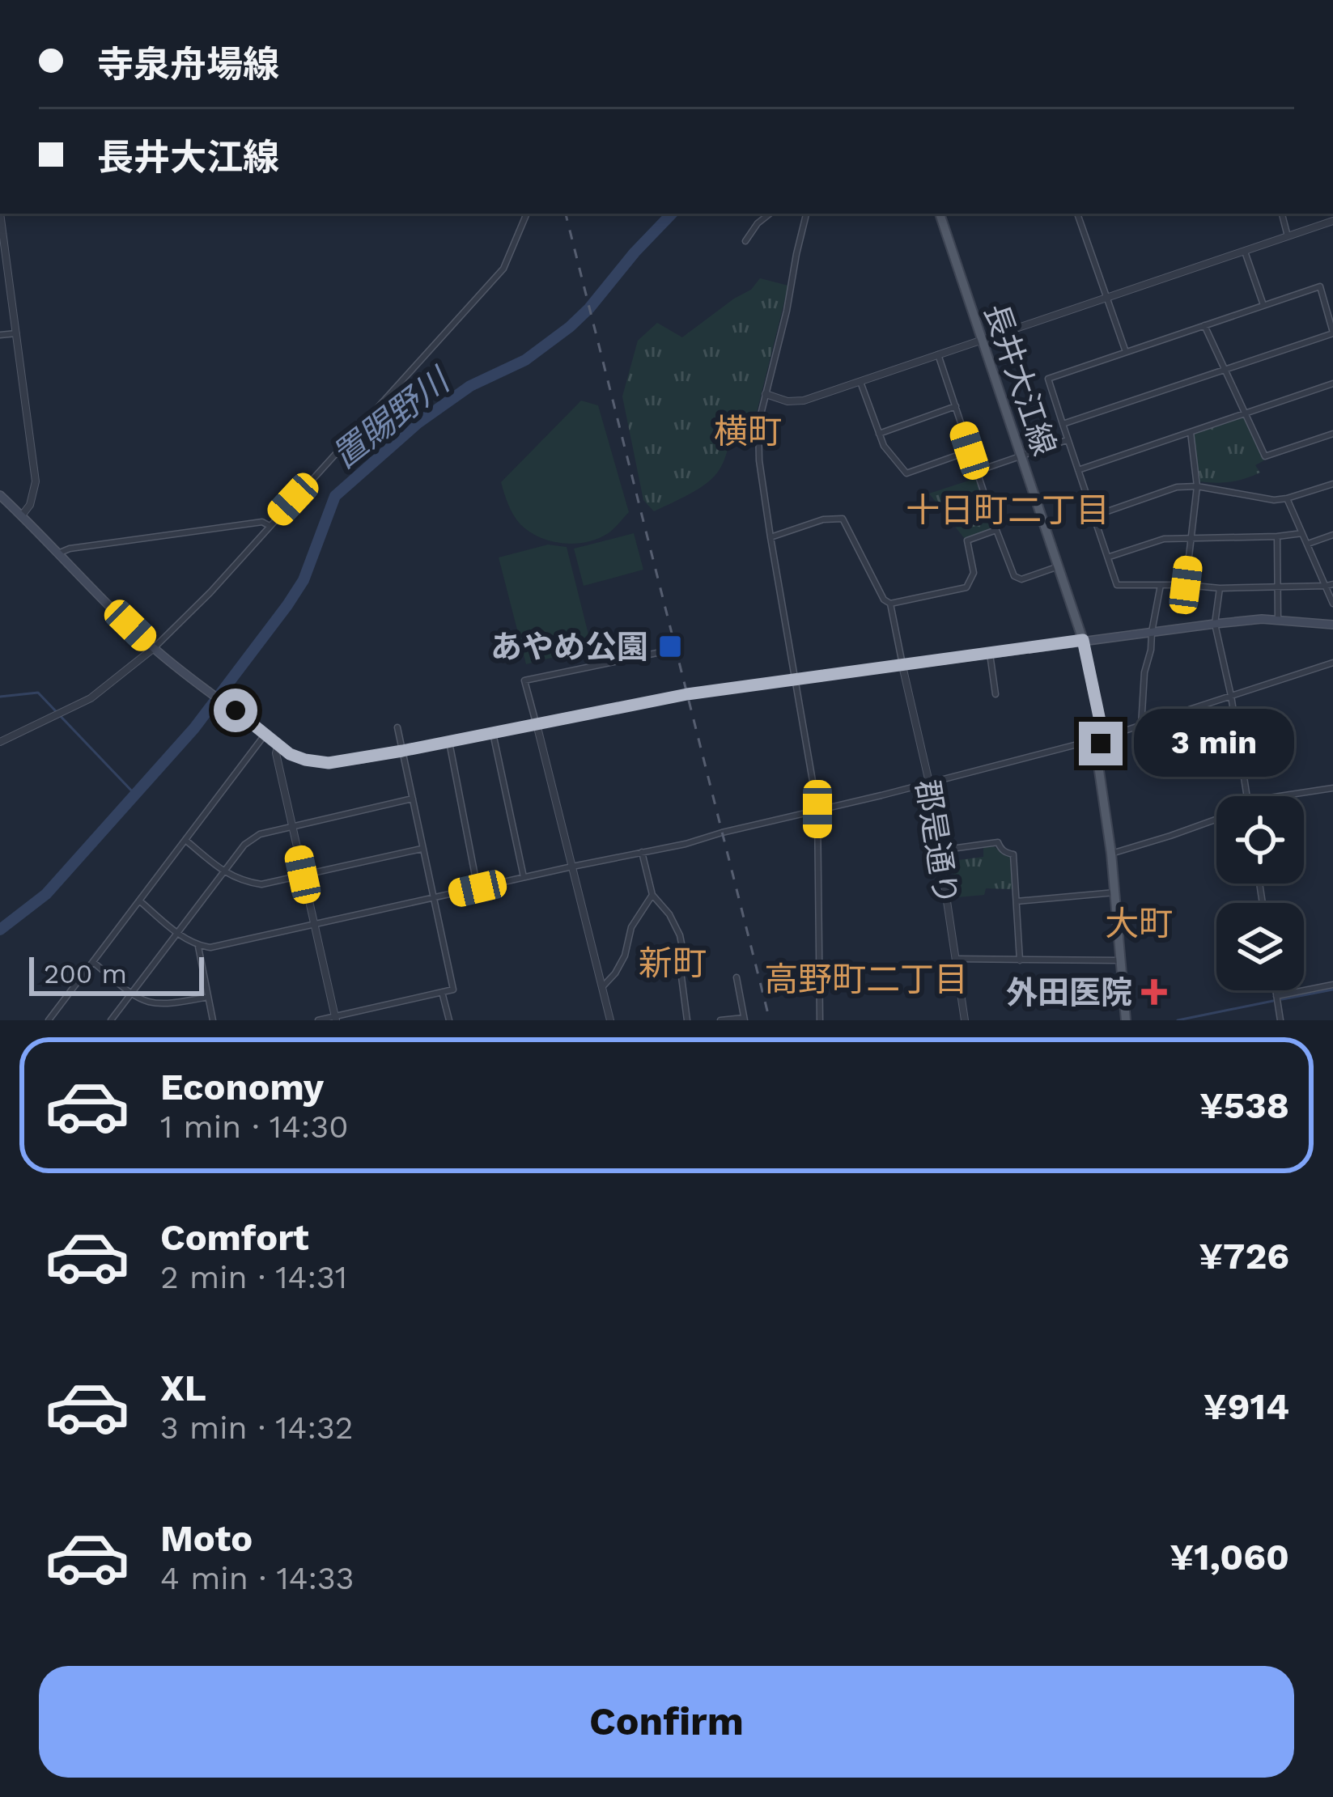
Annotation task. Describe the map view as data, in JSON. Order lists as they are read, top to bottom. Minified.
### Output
{"streets":{"main road":["長井大江線"],"street":["郡是通り"]},"districts":["横町","十日町二丁目","大町","新町","高野町二丁目"],"water":["置賜野川"],"places":{"transit":["あやめ公園"],"health":["外田医院"]},"scale_bar":"200 m","page":{"banner":["寺泉舟場線","長井大江線"],"bubble":"3 min","scale":"200 m","list":[{"name":"Economy","note":"1 min · 14:30","value":"¥538"},{"name":"Comfort","note":"2 min · 14:31","value":"¥726"},{"name":"XL","note":"3 min · 14:32","value":"¥914"},{"name":"Moto","note":"4 min · 14:33","value":"¥1,060"}],"buttons":"Confirm"}}
